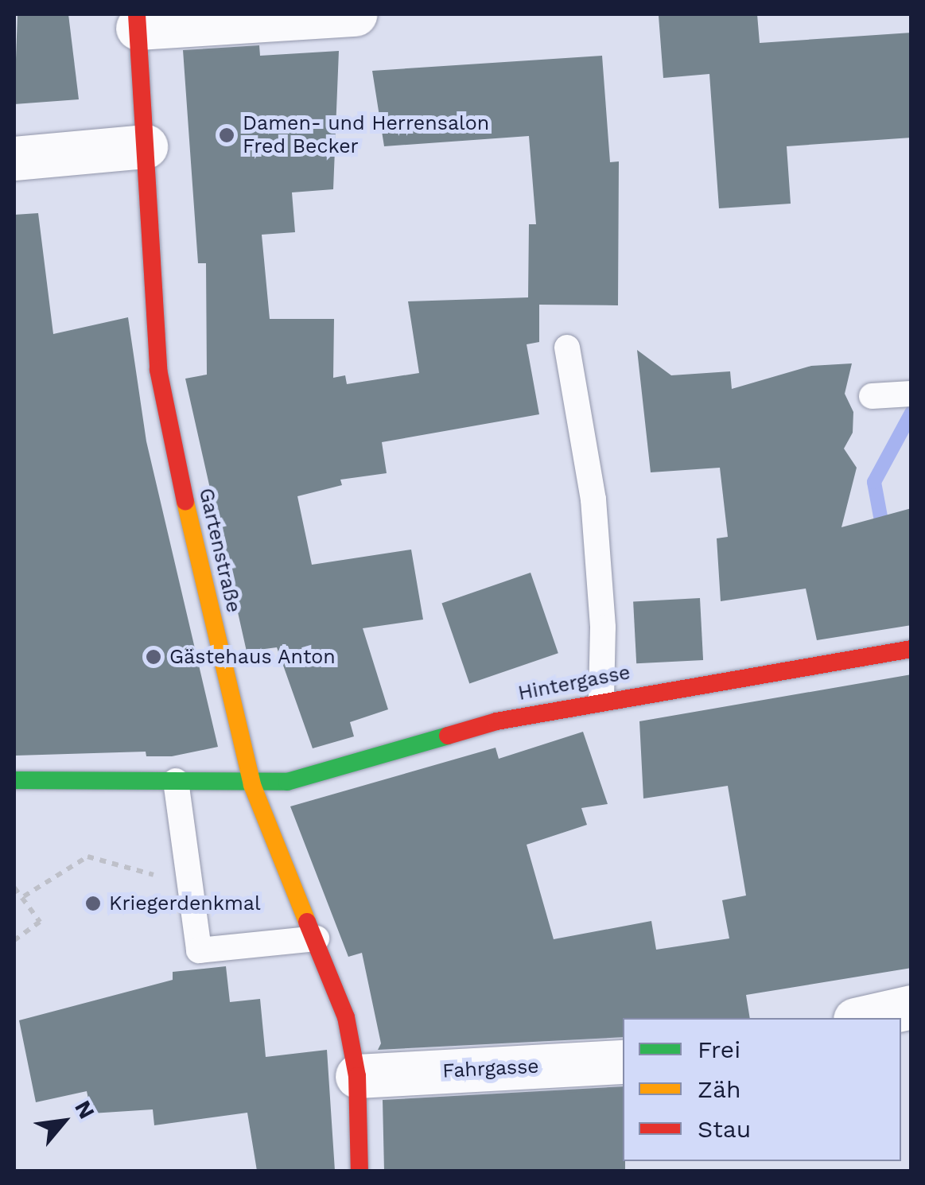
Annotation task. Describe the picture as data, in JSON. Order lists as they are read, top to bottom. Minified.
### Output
{"streets":{"street":["Gartenstraße","Hintergasse","Fahrgasse"]},"crossings":[["Gartenstraße","Hintergasse"],["Gartenstraße","Fahrgasse"]],"places":["Damen- und Herrensalon Fred Becker","Gästehaus Anton","Kriegerdenkmal"],"legend":["Frei","Zäh","Stau"],"north":"top right"}
